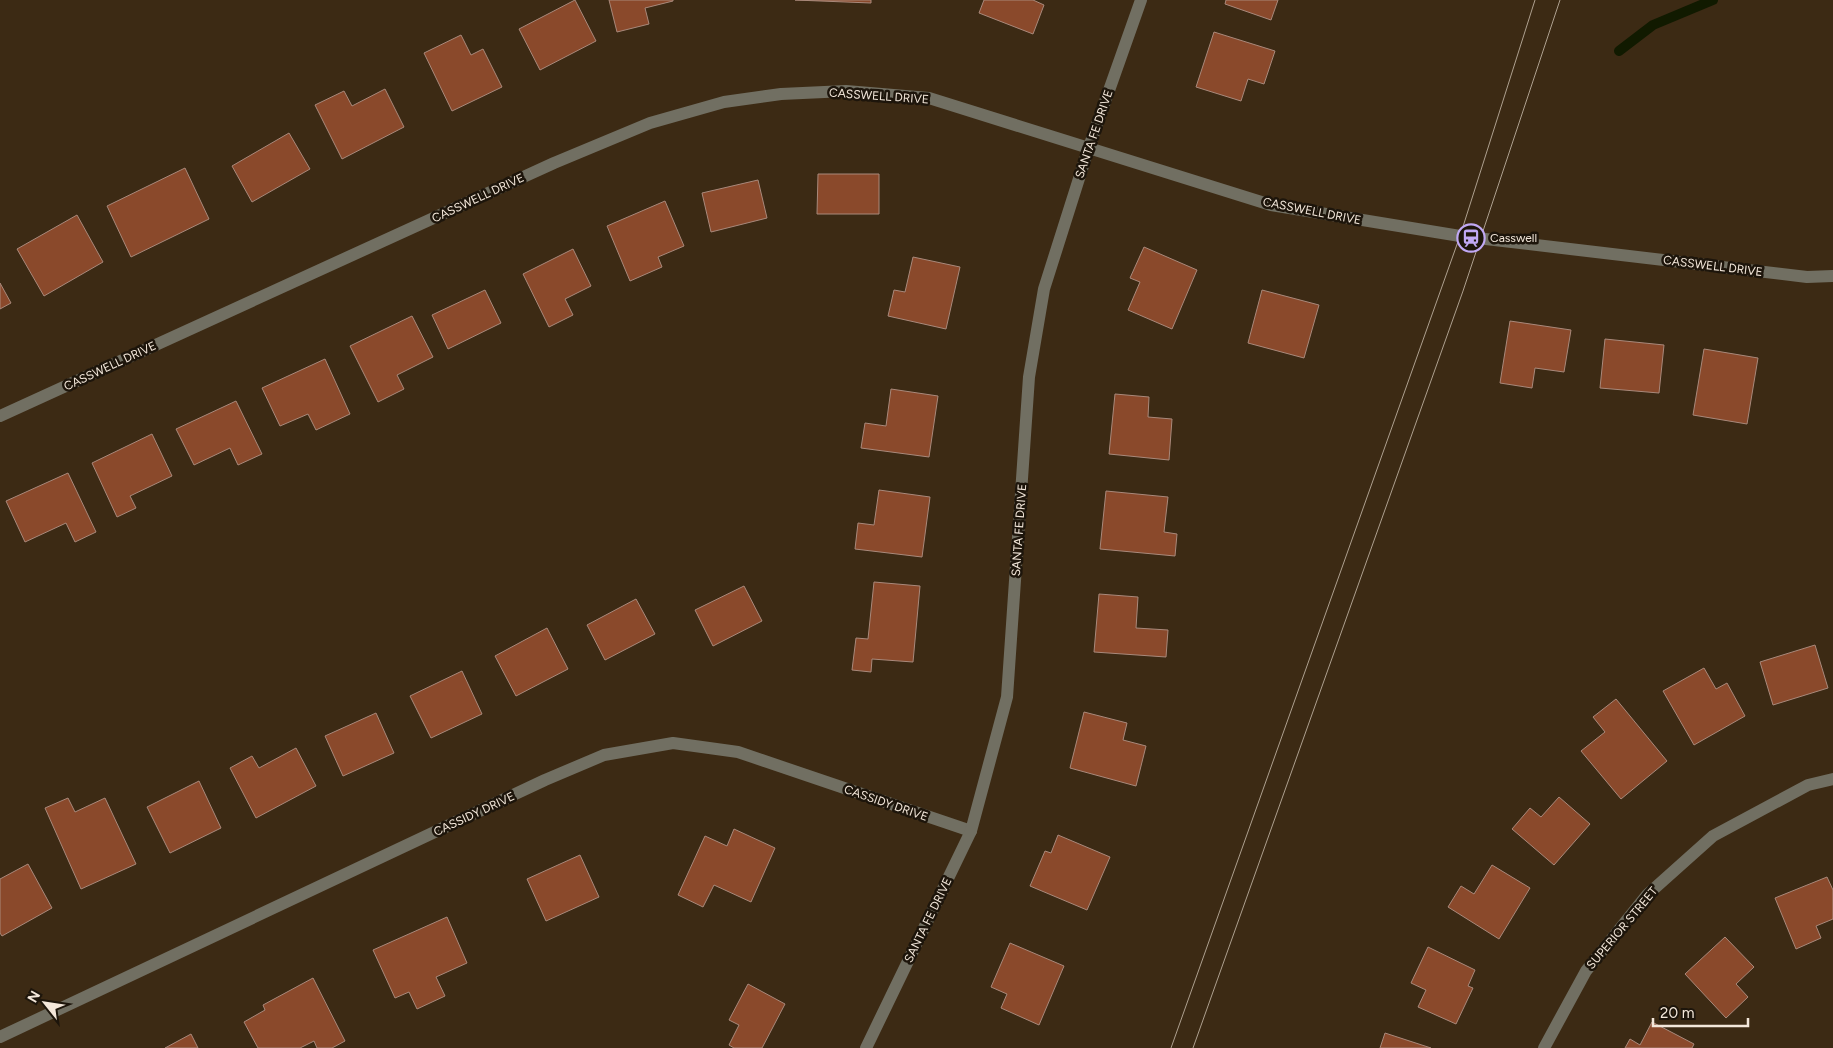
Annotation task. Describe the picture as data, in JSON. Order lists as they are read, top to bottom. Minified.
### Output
{"streets":{"street":["CASSWELL DRIVE","SANTA FE DRIVE","CASSIDY DRIVE","SUPERIOR STREET"]},"crossings":[["CASSWELL DRIVE","SANTA FE DRIVE"],["SANTA FE DRIVE","CASSIDY DRIVE"]],"places":{"station":["Casswell"]},"scale_bar":"20 m","north":"top left"}
